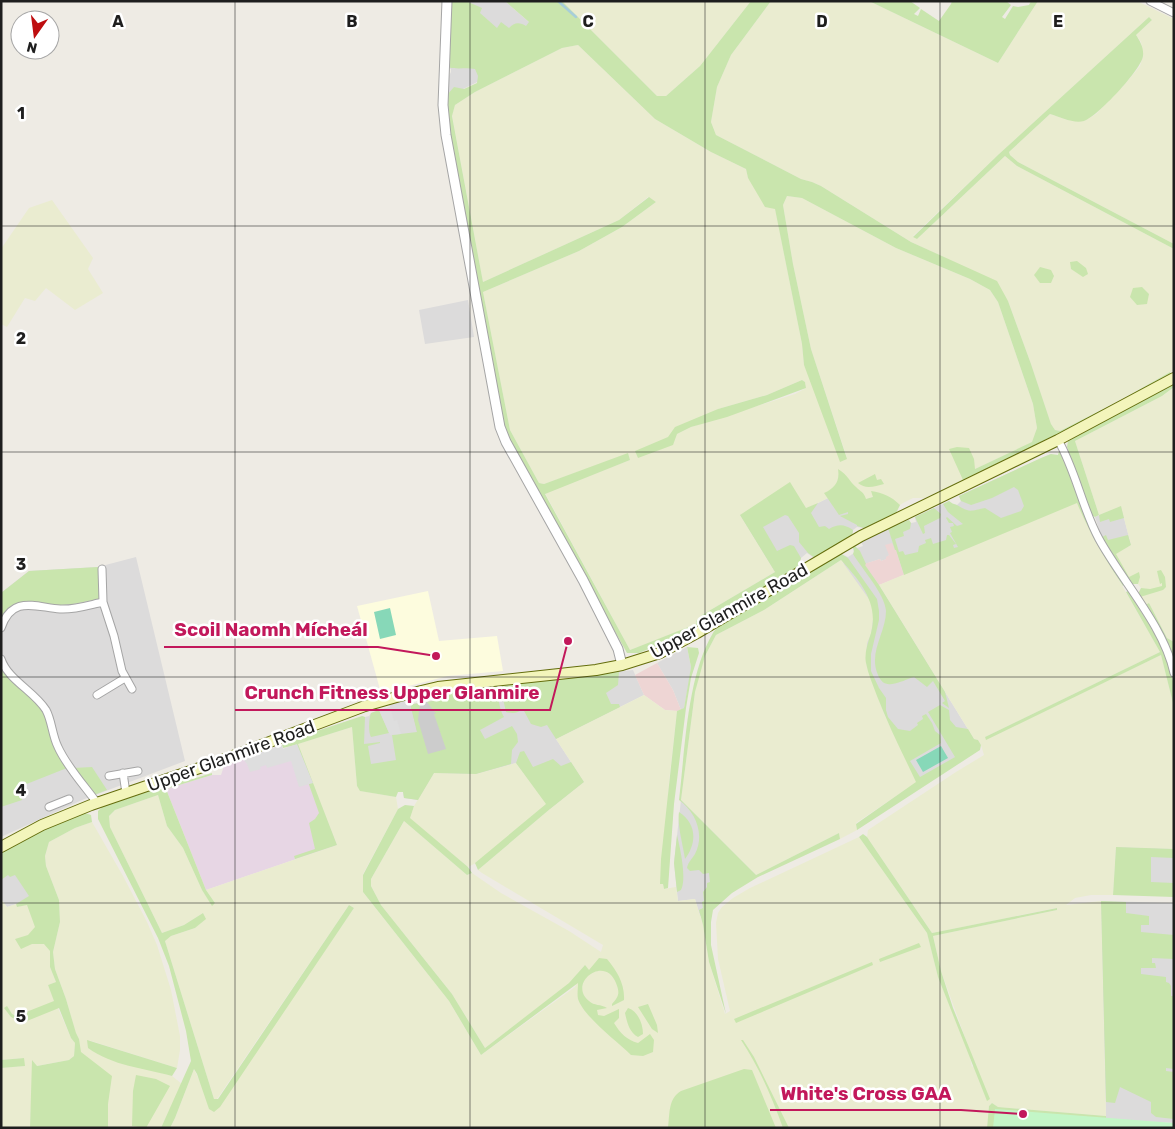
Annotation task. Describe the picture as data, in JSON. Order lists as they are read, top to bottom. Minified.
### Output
{"streets":{"main road":["Upper Glanmire Road"]},"places":["Crunch Fitness Upper Glanmire","Scoil Naomh Mícheál","White's Cross GAA"],"north":"bottom","grid":{"columns":["A","B","C","D","E"],"rows":["1","2","3","4","5"]}}
